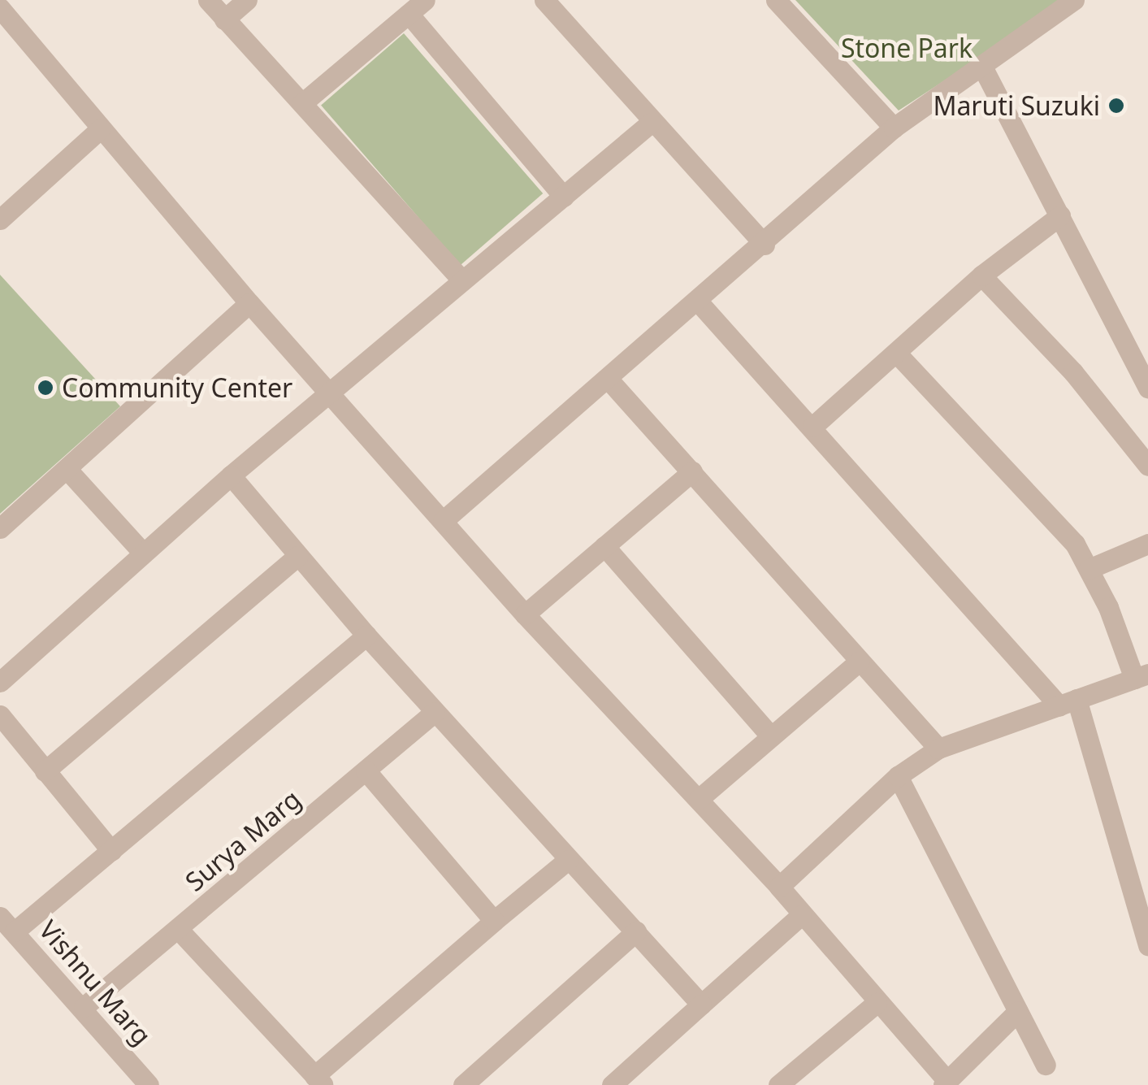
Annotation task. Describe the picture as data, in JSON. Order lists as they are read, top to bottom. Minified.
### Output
{"streets":{"street":["Surya Marg","Vishnu Marg"]},"crossings":[["Surya Marg","Vishnu Marg"]],"parks":["Stone Park"],"places":["Maruti Suzuki","Community Center"]}
